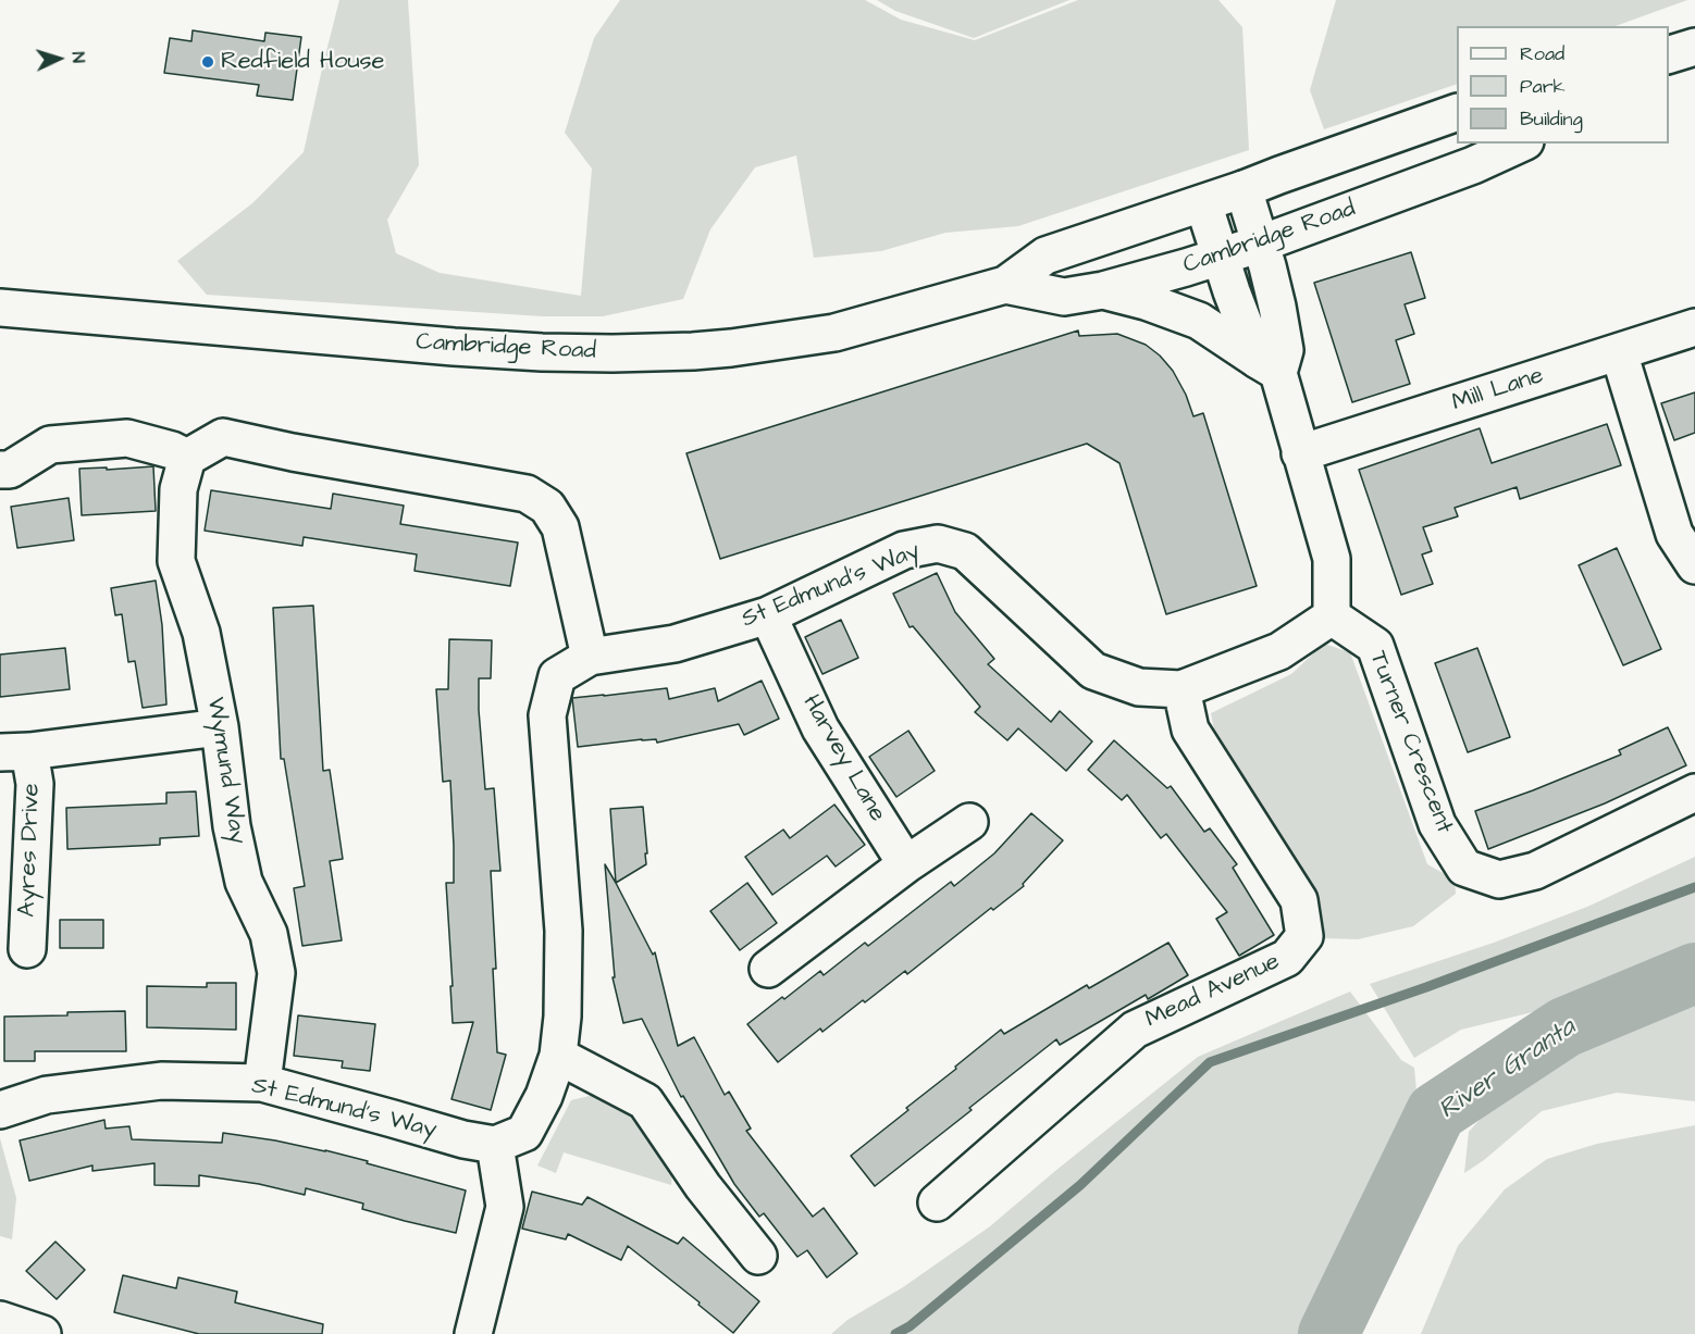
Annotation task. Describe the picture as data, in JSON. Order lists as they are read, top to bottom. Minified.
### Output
{"streets":{"main road":["Cambridge Road","Mill Lane","St Edmund's Way","Turner Crescent","Harvey Lane","Wymund Way","Ayres Drive","Mead Avenue"]},"crossings":[["St Edmund's Way","Turner Crescent"],["St Edmund's Way","Harvey Lane"],["St Edmund's Way","Wymund Way"],["St Edmund's Way","Mead Avenue"],["Wymund Way","Ayres Drive"]],"water":["River Granta"],"places":["Redfield House"],"legend":["Road","Park","Building"],"north":"right"}
